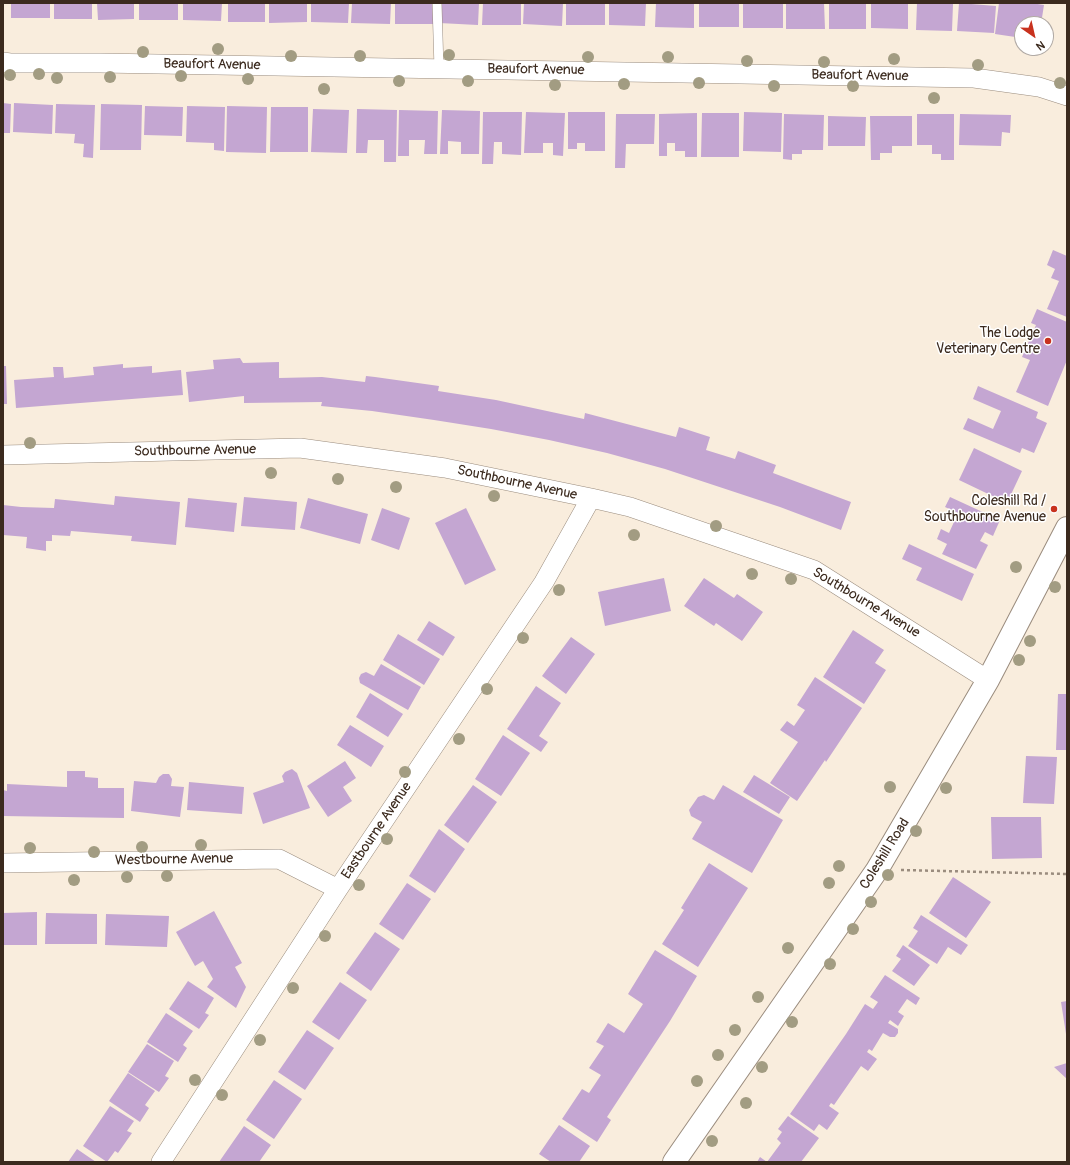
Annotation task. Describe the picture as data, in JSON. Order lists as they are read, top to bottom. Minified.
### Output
{"streets":{"main road":["Coleshill Road"],"street":["Beaufort Avenue","Southbourne Avenue","Eastbourne Avenue","Westbourne Avenue"]},"crossings":[["Southbourne Avenue","Eastbourne Avenue"],["Southbourne Avenue","Coleshill Road"],["Eastbourne Avenue","Westbourne Avenue"]],"places":["The Lodge Veterinary Centre","Coleshill Rd / Southbourne Avenue"],"north":"bottom right"}
